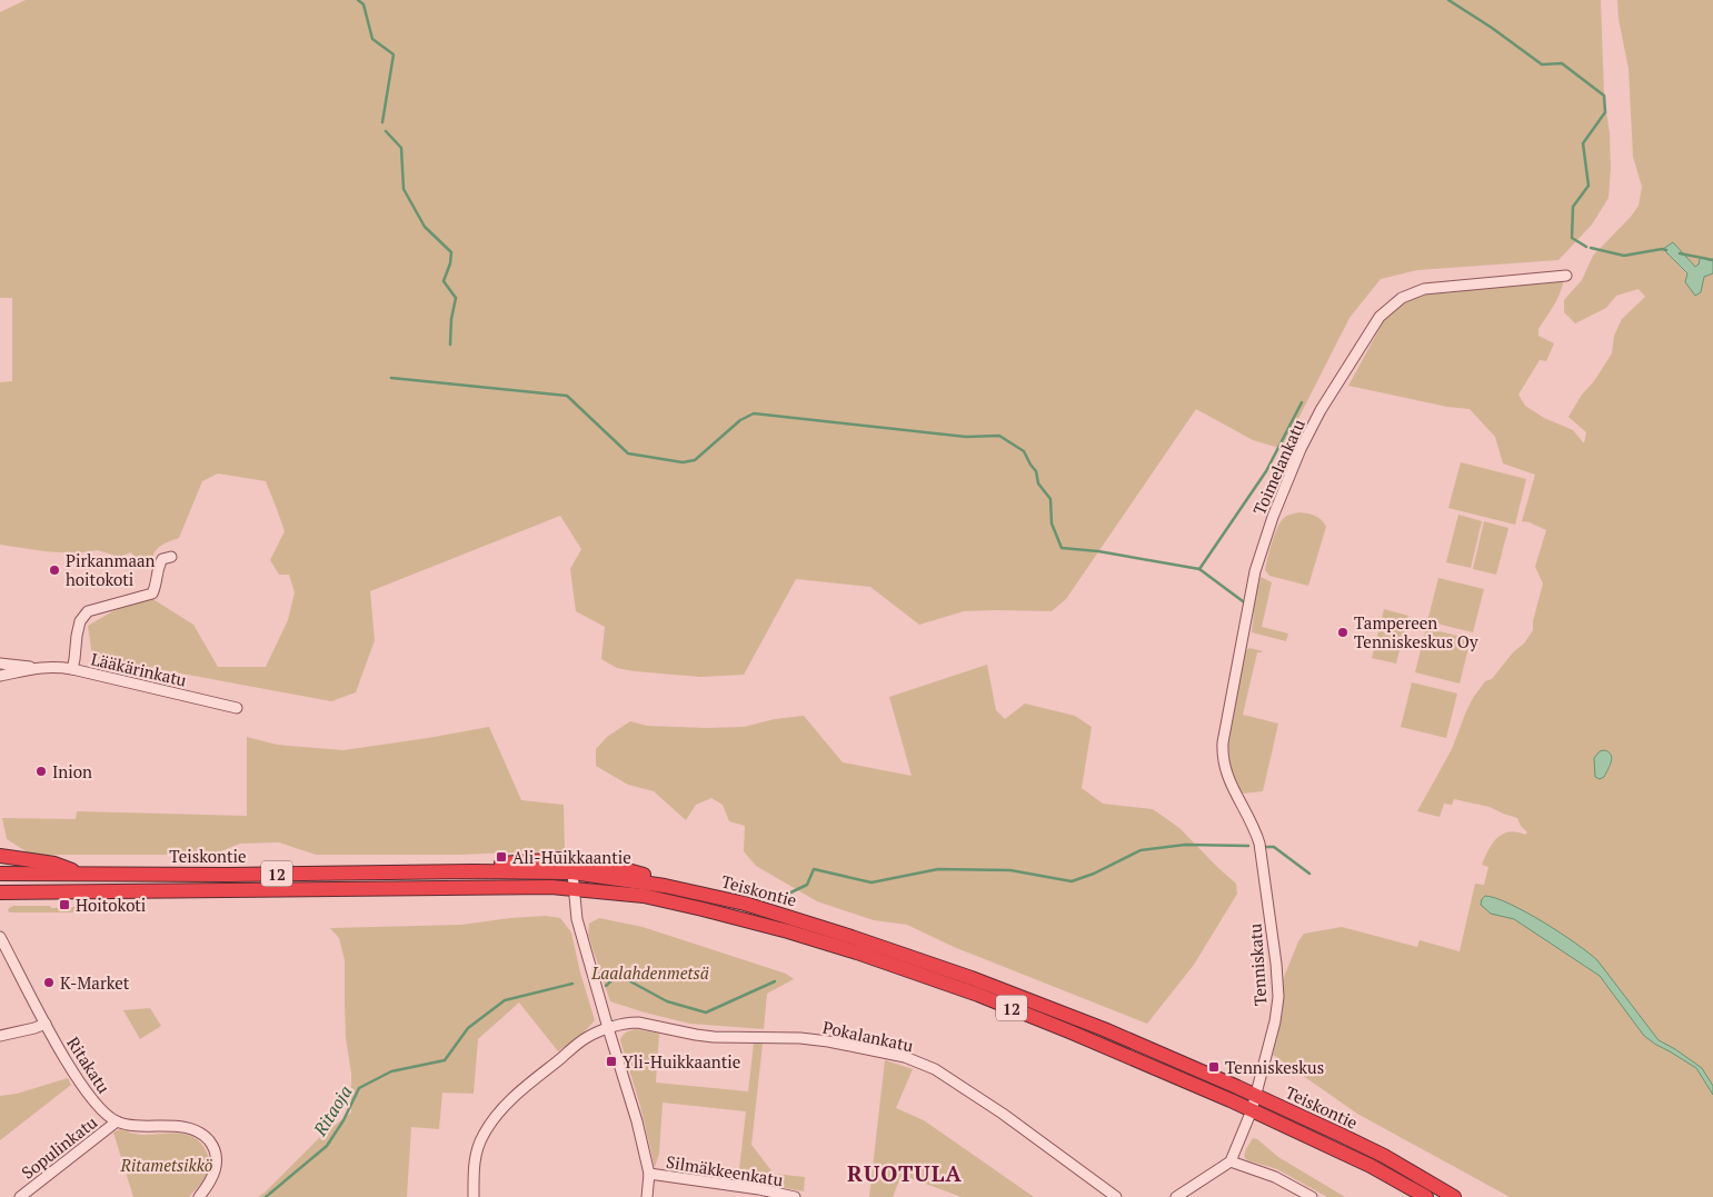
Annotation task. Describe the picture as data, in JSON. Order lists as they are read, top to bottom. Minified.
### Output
{"streets":{"highway":["Teiskontie","12"],"street":["Toimelankatu","Lääkärinkatu","Tenniskatu","Pokalankatu","Ritakatu","Sopulinkatu","Silmäkkeenkatu"]},"crossings":[["Toimelankatu","Tenniskatu"],["Teiskontie","12"],["Teiskontie","Tenniskatu"],["Ritakatu","Sopulinkatu"]],"districts":["RUOTULA"],"water":["Ritaoja"],"parks":["Laalahdenmetsä","Ritametsikkö"],"places":{"other":["Pirkanmaan hoitokoti","Tampereen Tenniskeskus Oy","Inion","K-Market"],"transit":["Ali-Huikkaantie","Hoitokoti","Yli-Huikkaantie","Tenniskeskus"]}}
